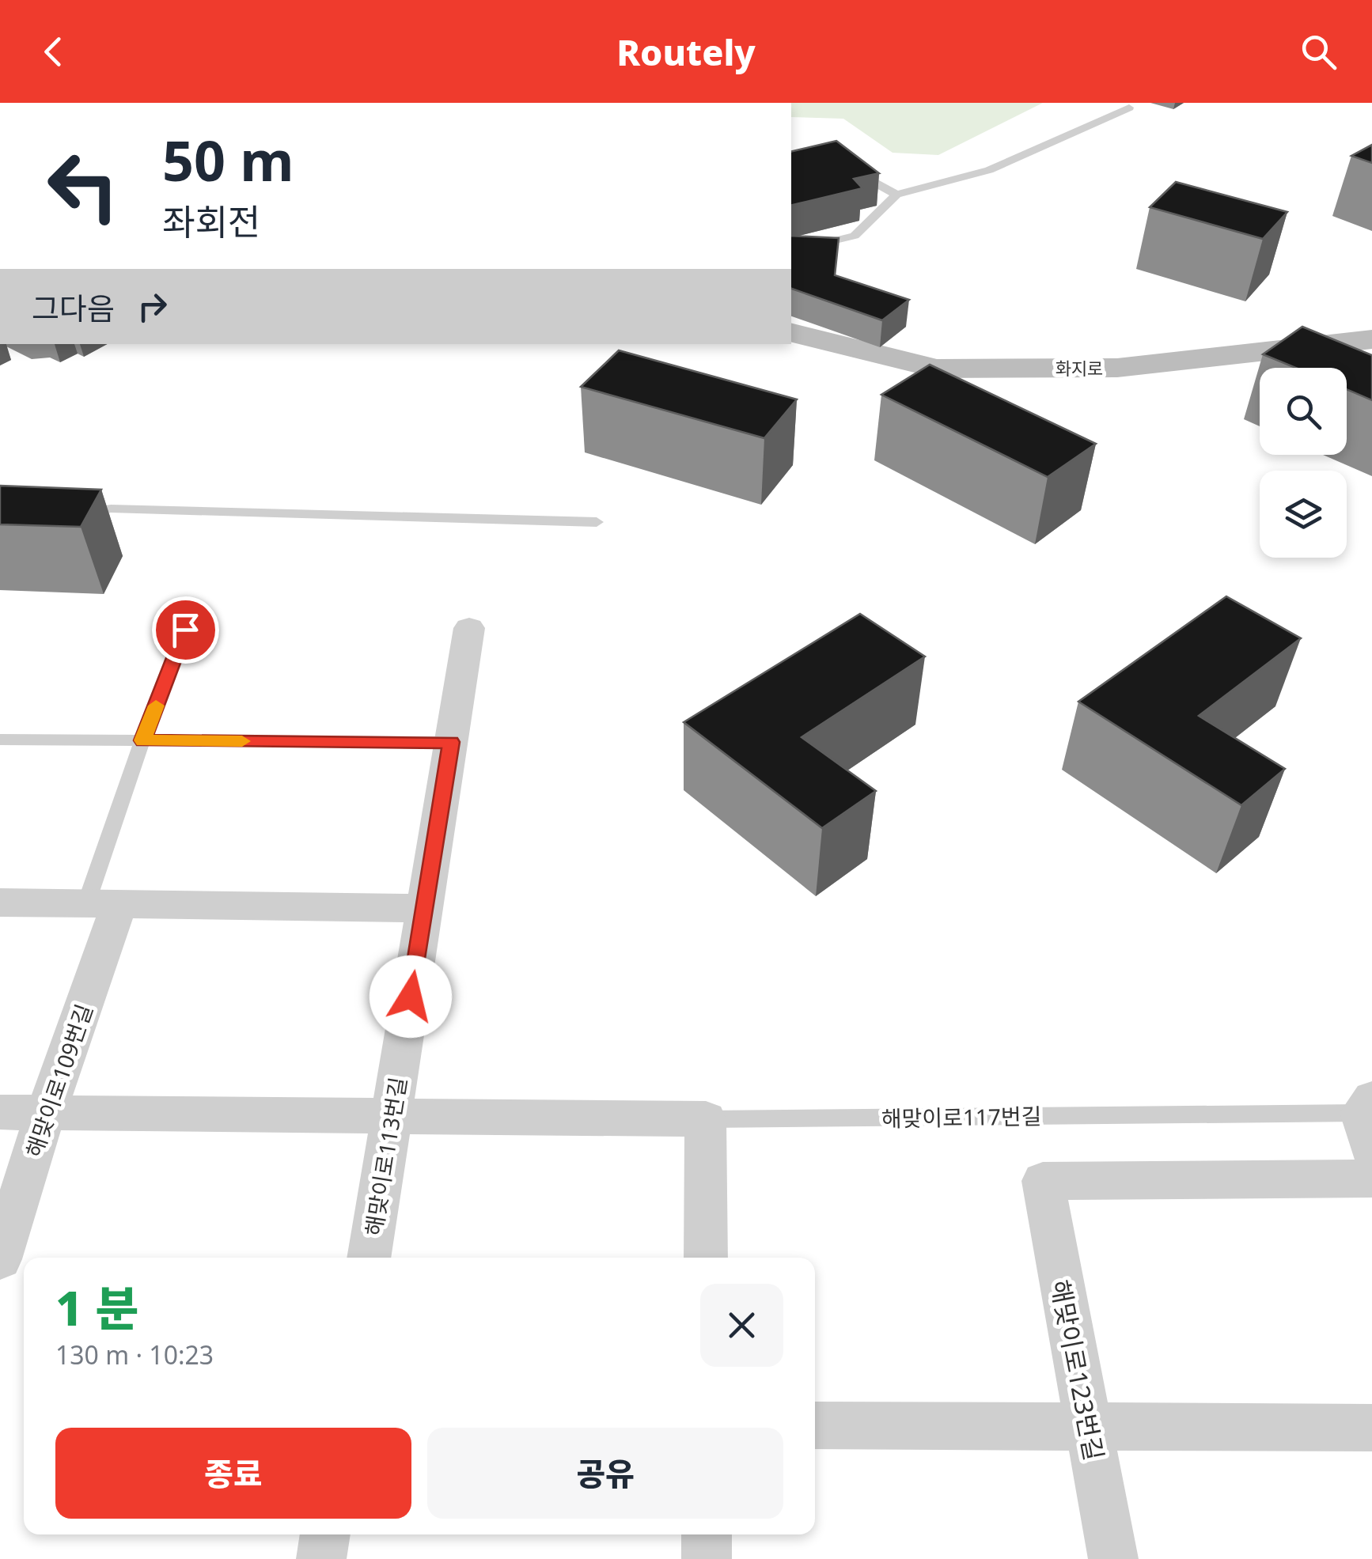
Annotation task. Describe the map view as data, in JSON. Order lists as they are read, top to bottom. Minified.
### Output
{"streets":{"street":["화지로","해맞이로109번길","해맞이로113번길","해맞이로123번길"],"lane":["해맞이로117번길"]},"page":{"header":"Routely","turn":["50 m","좌회전"],"then":"그다음","heading":["1 분","130 m · 10:23"],"buttons":["종료","공유"]}}
